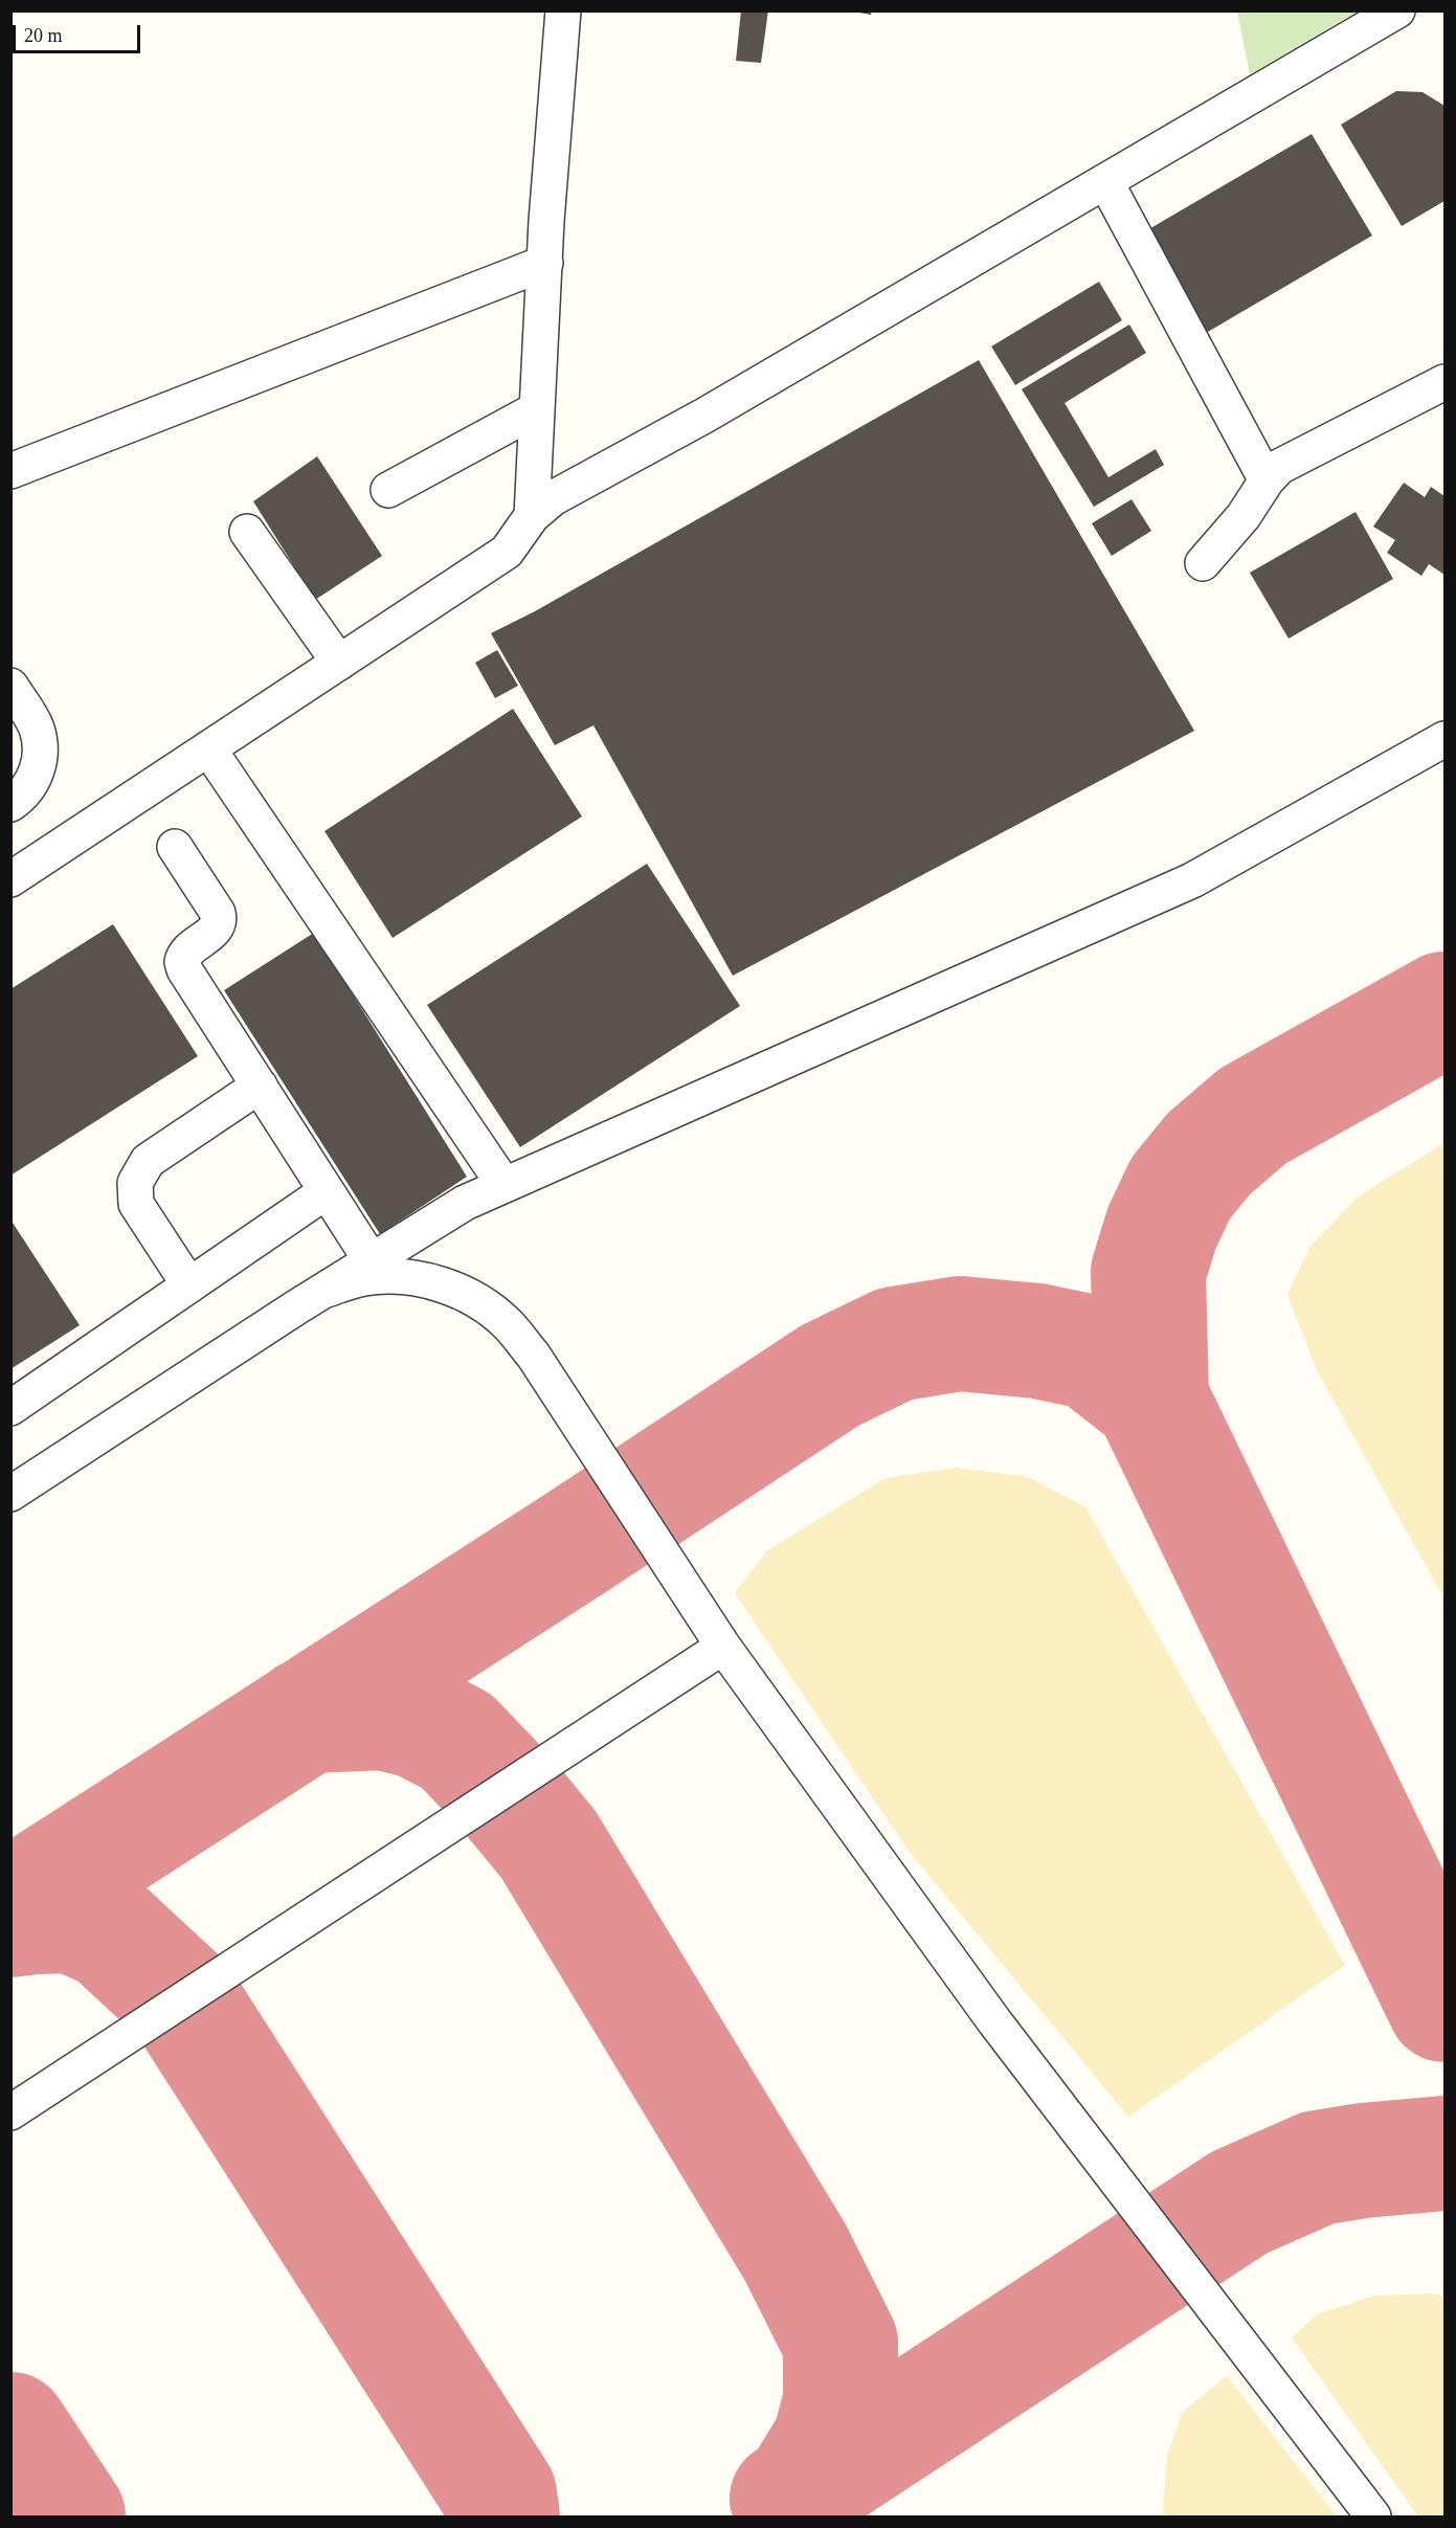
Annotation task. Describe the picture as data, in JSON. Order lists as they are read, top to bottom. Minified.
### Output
{"scale_bar":"20 m"}
